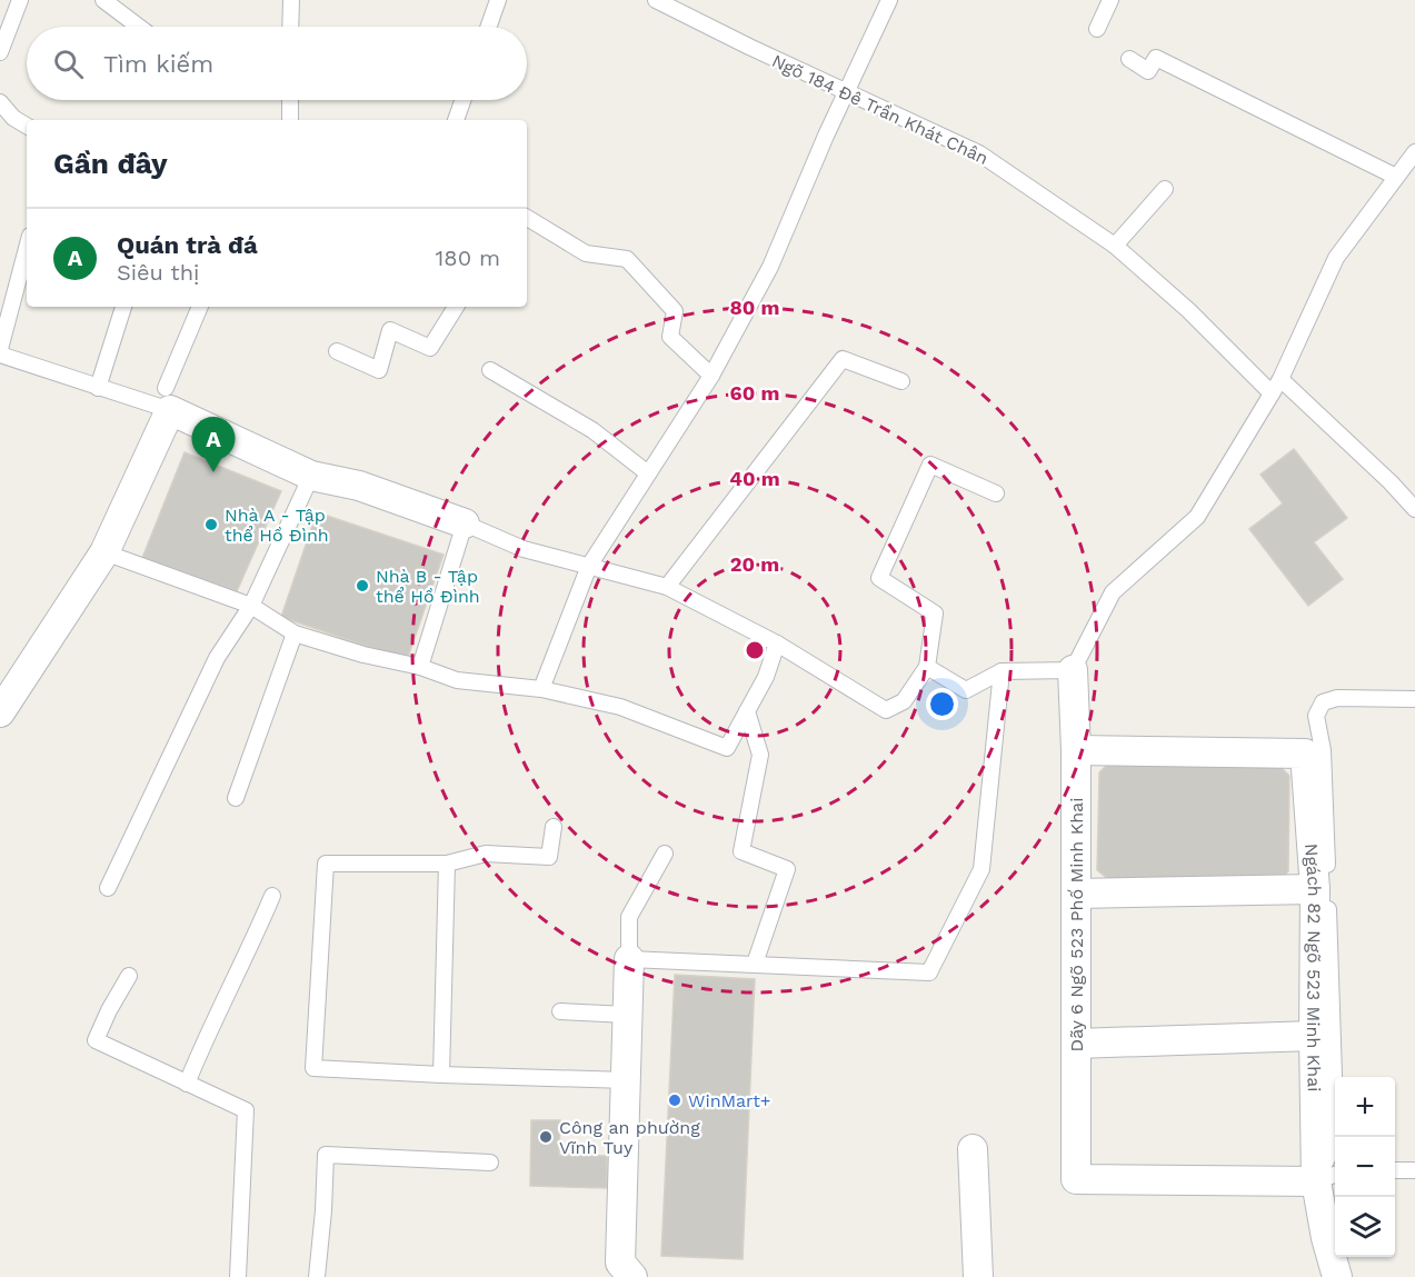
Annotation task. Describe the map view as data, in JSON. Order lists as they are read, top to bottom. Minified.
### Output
{"streets":{"street":["Dãy 6 Ngõ 523 Phố Minh Khai","Ngách 82 Ngõ 523 Minh Khai"],"lane":["Ngõ 184 Đê Trần Khát Chân"]},"crossings":[["Dãy 6 Ngõ 523 Phố Minh Khai","Ngách 82 Ngõ 523 Minh Khai"]],"places":["Nhà A - Tập thể Hồ Đình","Nhà B - Tập thể Hồ Đình","WinMart+","Công an phường Vĩnh Tuy"],"page":{"search":"Tìm kiếm","heading":"Gần đây","list":[{"mark":"A","name":"Quán trà đá","note":"Siêu thị","value":"180 m"}],"pins":"A","map_buttons":["+","−"]},"rings":["80 m","60 m","40 m","20 m"]}
